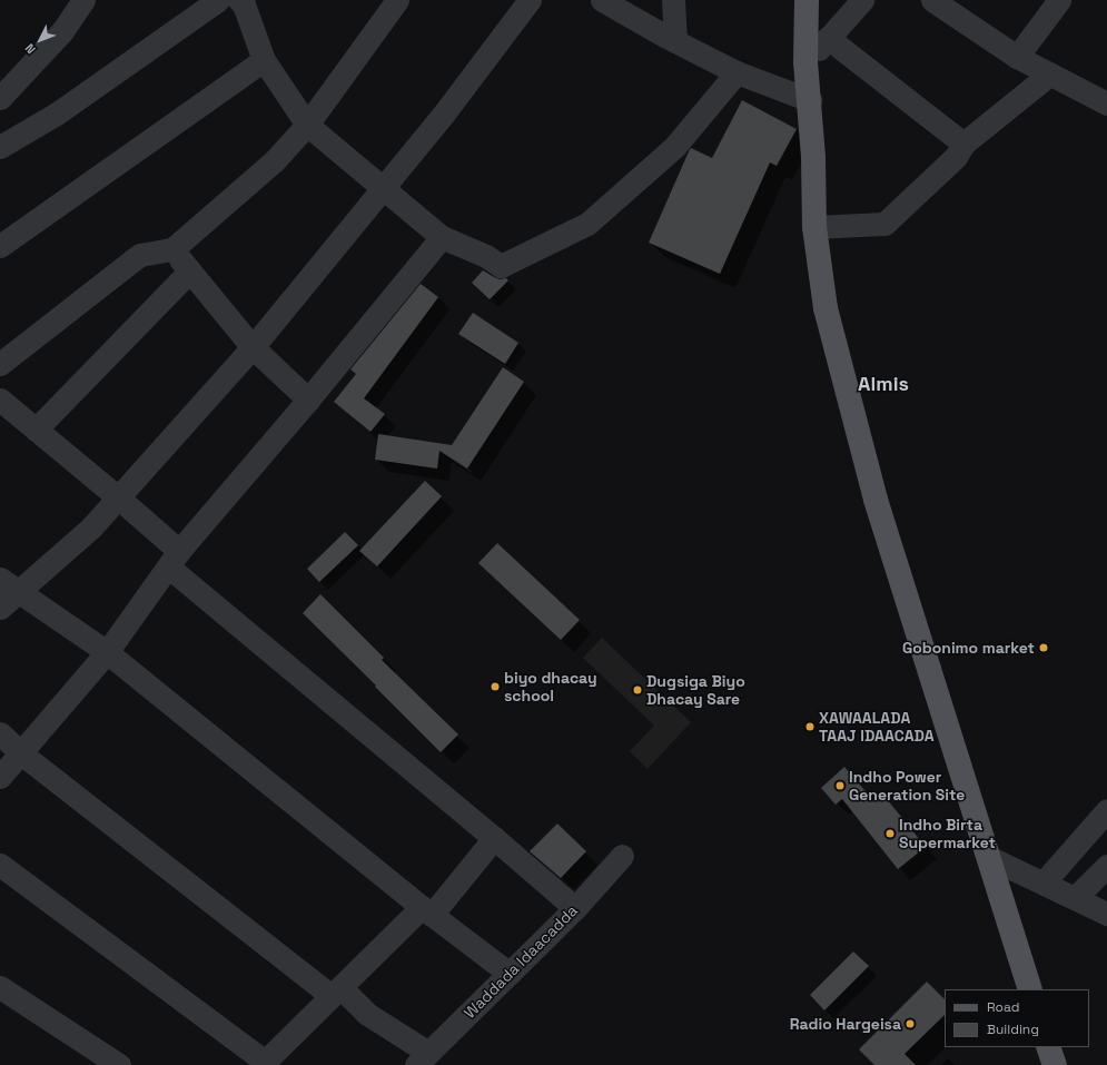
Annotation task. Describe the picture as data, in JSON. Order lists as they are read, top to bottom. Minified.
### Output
{"streets":{"street":["Waddada Idaacadda"]},"districts":["Almis"],"places":["Gobonimo market","biyo dhacay school","Dugsiga Biyo Dhacay Sare","XAWAALADA TAAJ IDAACADA","Indho Power Generation Site","Indho Birta Supermarket","Radio Hargeisa"],"legend":["Road","Building"],"north":"bottom left"}
